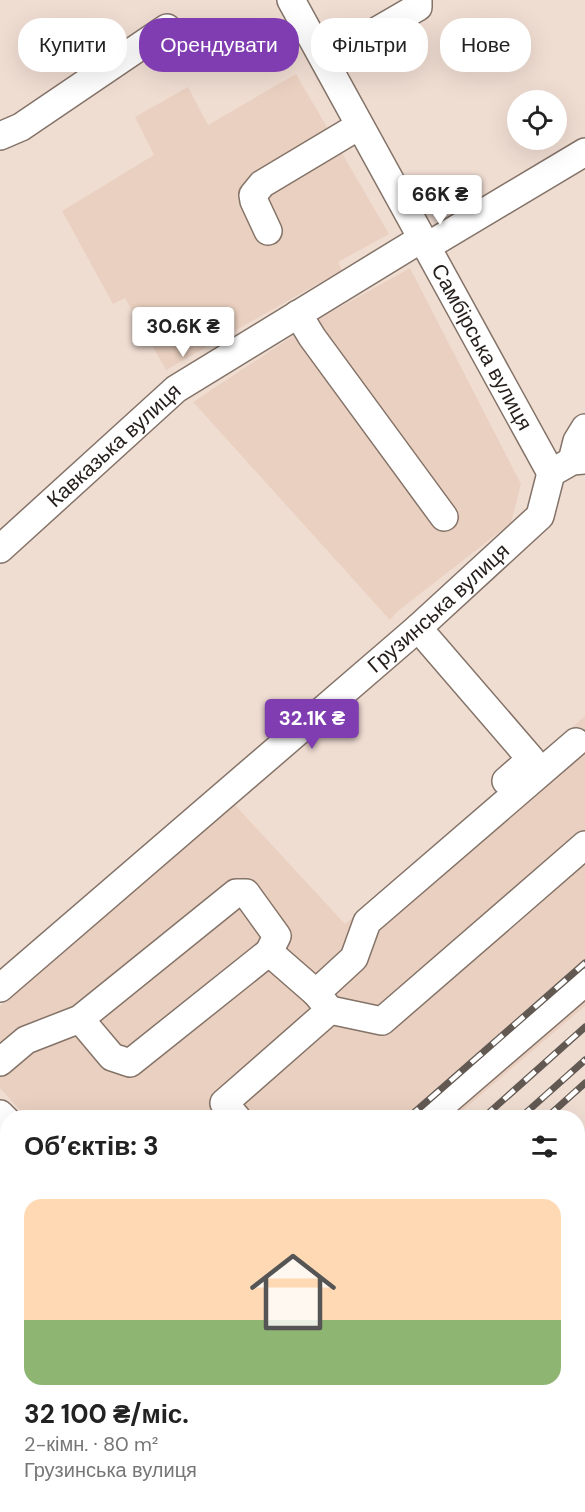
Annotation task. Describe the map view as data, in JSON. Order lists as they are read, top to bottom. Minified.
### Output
{"streets":{"street":["Самбірська вулиця","Кавказька вулиця","Грузинська вулиця"]},"crossings":[["Самбірська вулиця","Кавказька вулиця"],["Самбірська вулиця","Грузинська вулиця"]],"page":{"chip":["Купити","Орендувати","Фільтри","Нове"],"price":["66K ₴","30.6K ₴","32.1K ₴"],"heading":"Об’єктів: 3","list":[{"name":"32 100 ₴/міс.","note":"2-кімн. · 80 m² · Грузинська вулиця"}]}}
